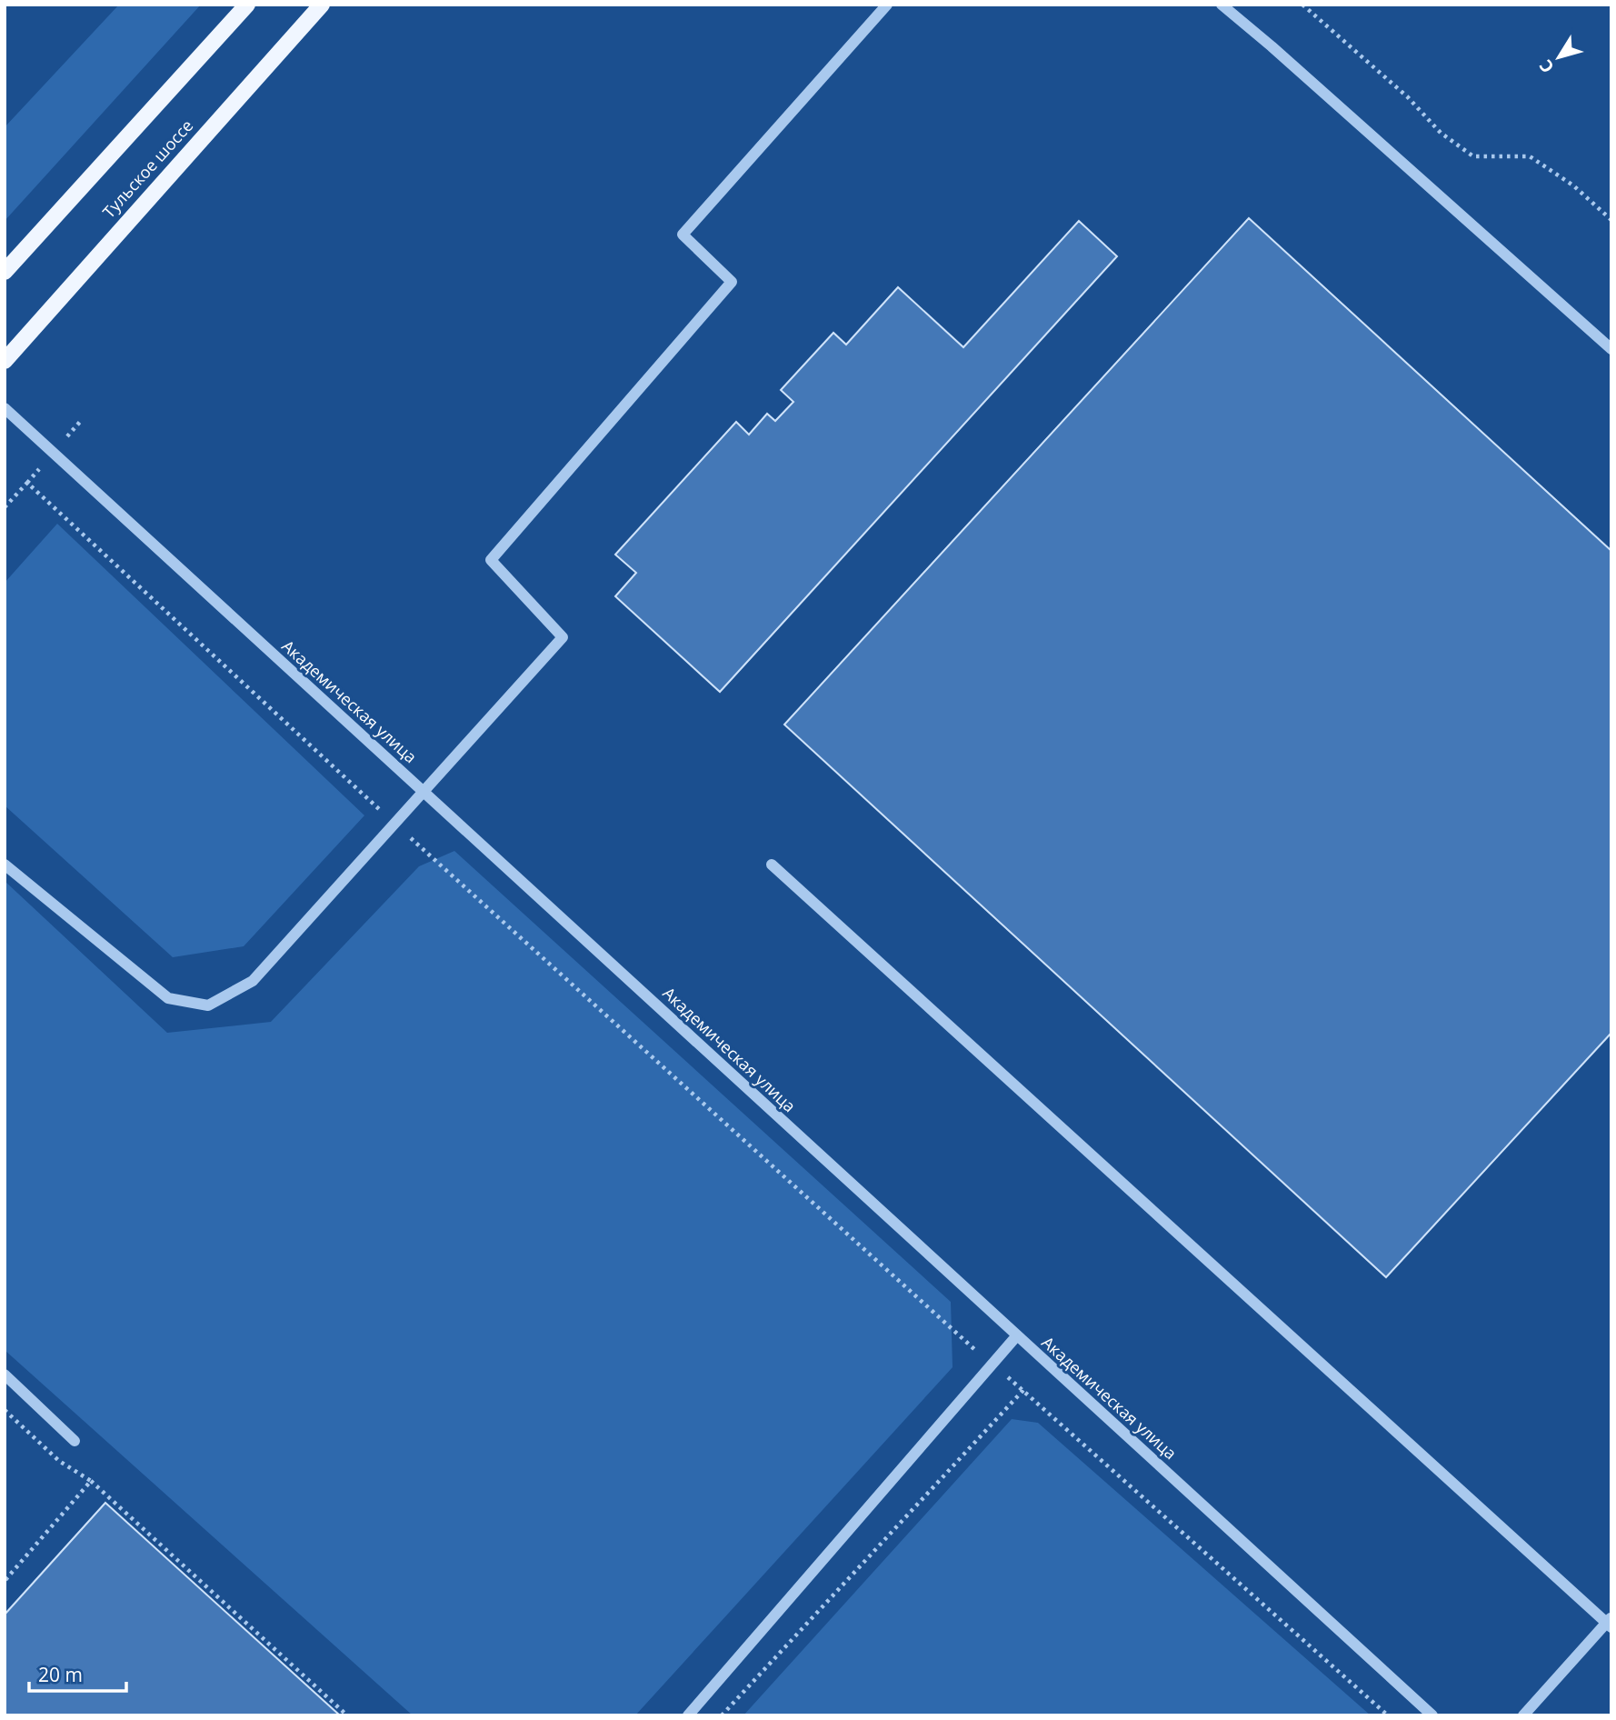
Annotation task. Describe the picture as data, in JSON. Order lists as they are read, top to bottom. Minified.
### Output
{"streets":{"main road":["Тульское шоссе"],"street":["Академическая улица"]},"scale_bar":"20 m","north":"bottom left"}
